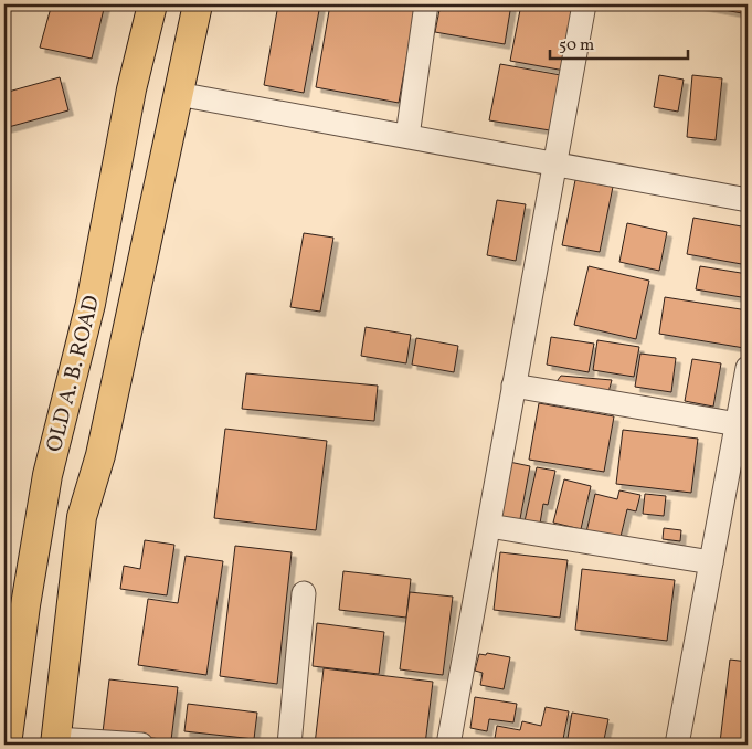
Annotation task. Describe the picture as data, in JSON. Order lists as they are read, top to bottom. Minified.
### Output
{"streets":{"main road":["OLD A. B. ROAD"]},"scale_bar":"50 m"}
